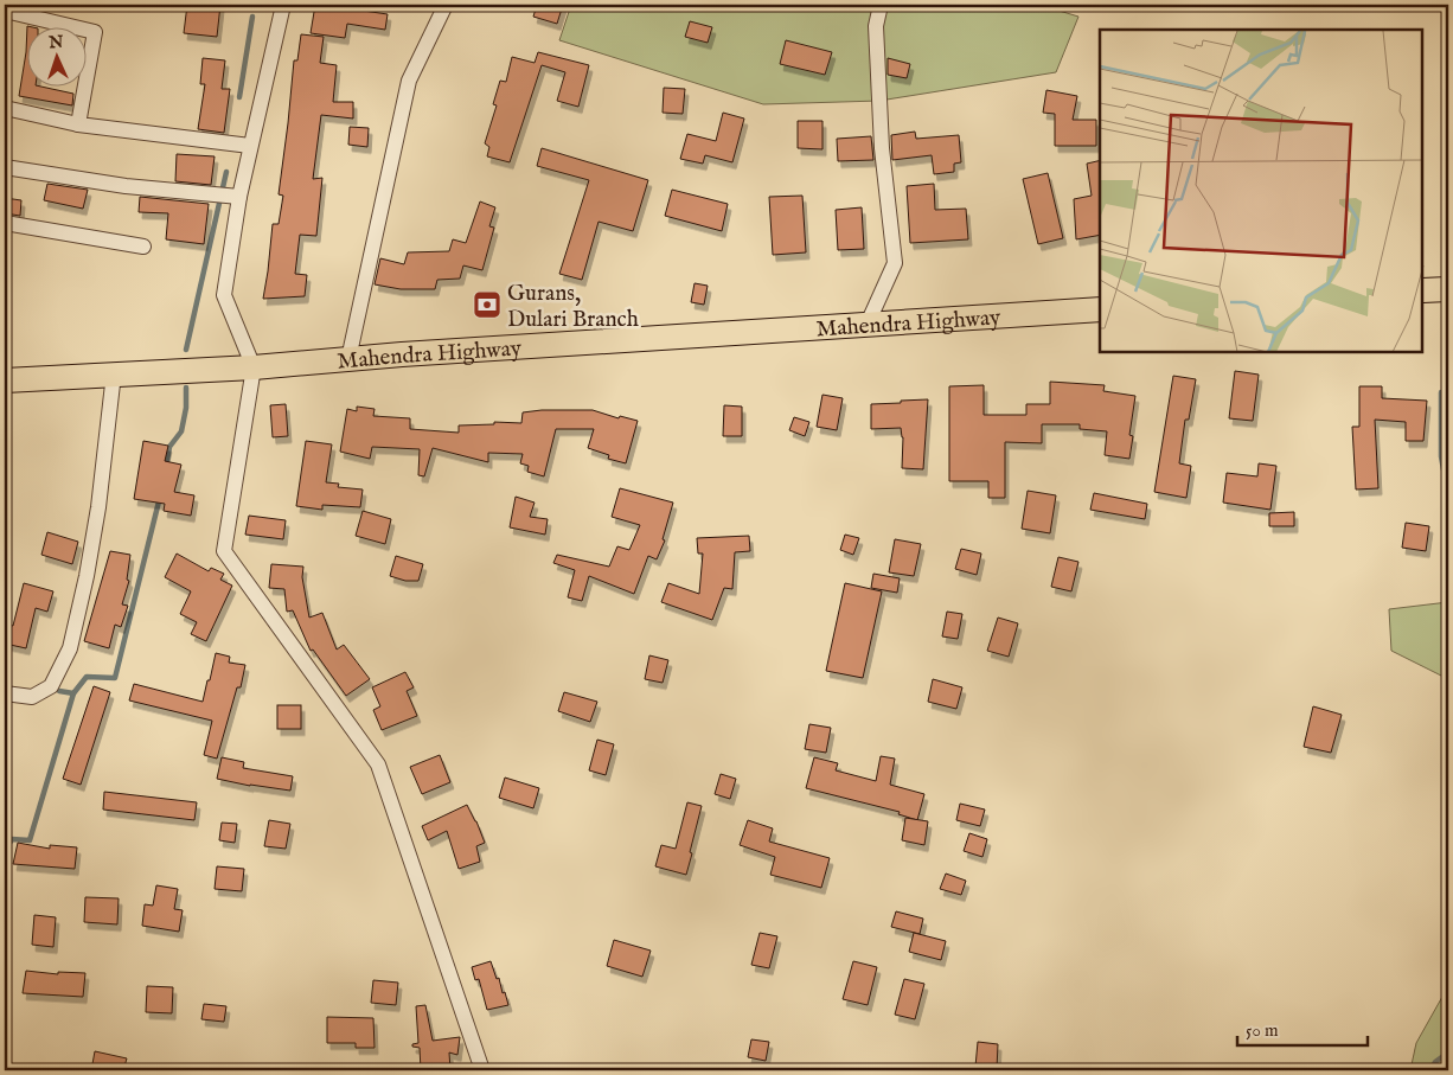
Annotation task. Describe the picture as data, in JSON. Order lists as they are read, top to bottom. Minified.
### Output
{"streets":{"highway":["Mahendra Highway"]},"places":{"bank":["Gurans, Dulari Branch"]},"scale_bar":"50 m","north":"top"}
